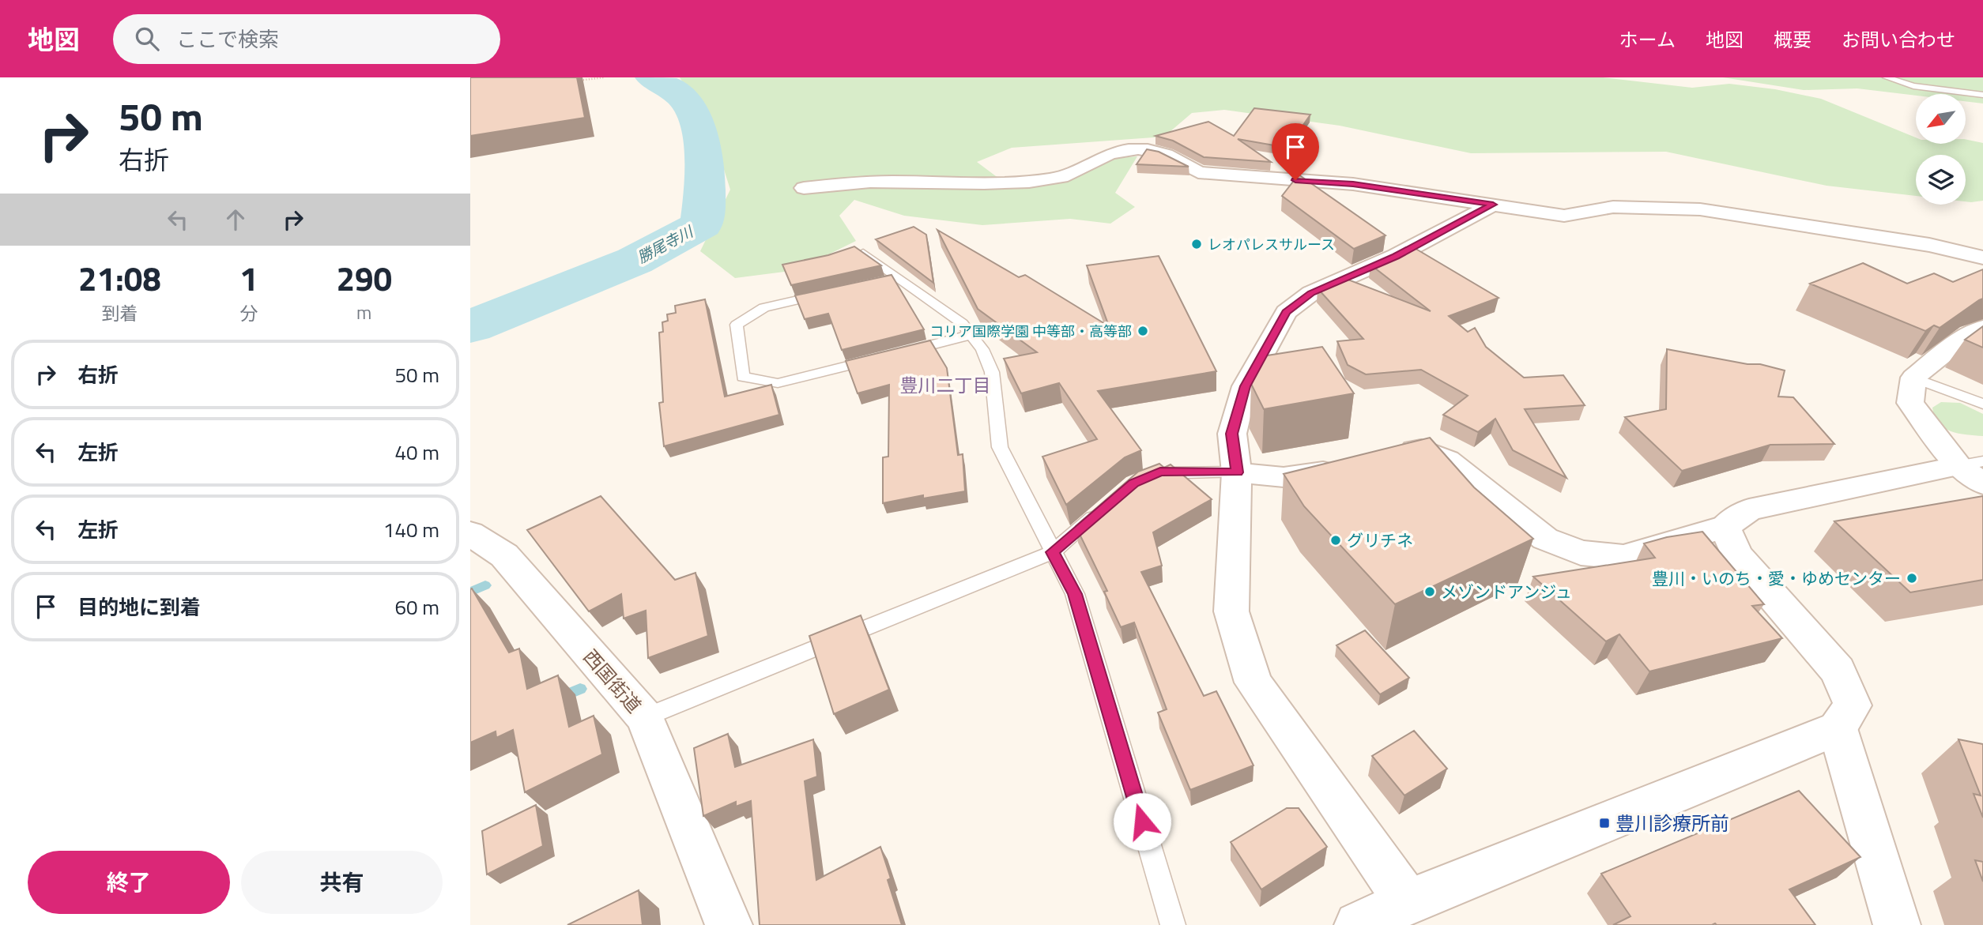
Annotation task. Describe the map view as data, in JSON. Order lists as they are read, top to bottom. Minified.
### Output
{"streets":{"street":["西国街道"]},"districts":["豊川二丁目"],"water":["勝尾寺川"],"places":{"other":["レオパレスサルース","コリア国際学園 中等部・高等部","グリチネ","豊川・いのち・愛・ゆめセンター","メゾンドアンジュ"],"transit":["豊川診療所前"]},"north":"bottom left","page":{"header":"地図","search":"ここで検索","nav":["ホーム","地図","概要","お問い合わせ"],"turn":["50 m","右折"],"eta":["21:08","到着","1","分","290","m"],"list":[{"name":"右折","value":"50 m"},{"name":"左折","value":"40 m"},{"name":"左折","value":"140 m"},{"name":"目的地に到着","value":"60 m"}],"buttons":["終了","共有"]}}
